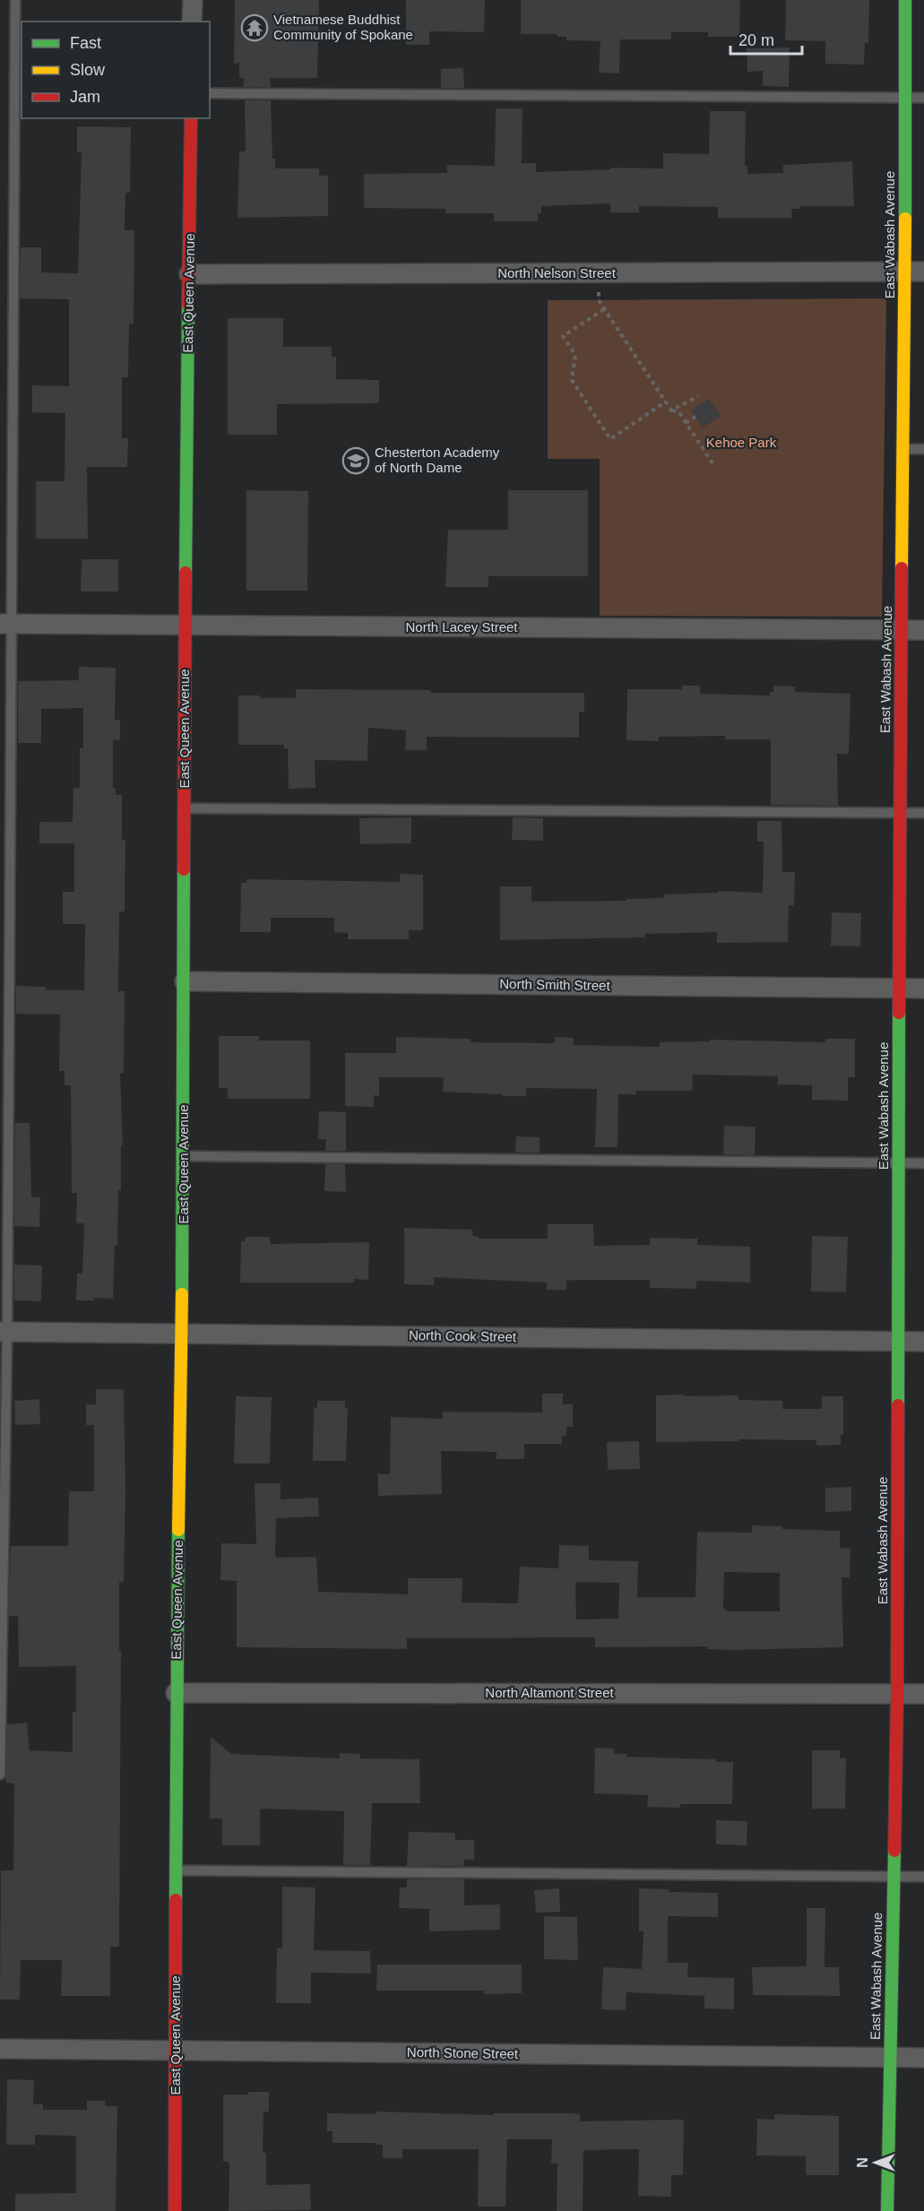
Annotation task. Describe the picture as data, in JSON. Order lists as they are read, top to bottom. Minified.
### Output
{"streets":{"street":["East Wabash Avenue","North Nelson Street","East Queen Avenue","North Lacey Street","North Smith Street","North Cook Street","North Altamont Street","North Stone Street"]},"crossings":[["East Wabash Avenue","North Nelson Street"],["East Wabash Avenue","North Lacey Street"],["East Wabash Avenue","North Smith Street"],["East Wabash Avenue","North Cook Street"],["East Wabash Avenue","North Altamont Street"],["East Wabash Avenue","North Stone Street"],["North Nelson Street","East Queen Avenue"],["East Queen Avenue","North Lacey Street"],["East Queen Avenue","North Smith Street"],["East Queen Avenue","North Cook Street"],["East Queen Avenue","North Altamont Street"],["East Queen Avenue","North Stone Street"]],"parks":["Kehoe Park"],"places":{"temple":["Vietnamese Buddhist Community of Spokane"],"school or university":["Chesterton Academy of North Dame"]},"legend":["Fast","Slow","Jam"],"scale_bar":"20 m","north":"left"}
